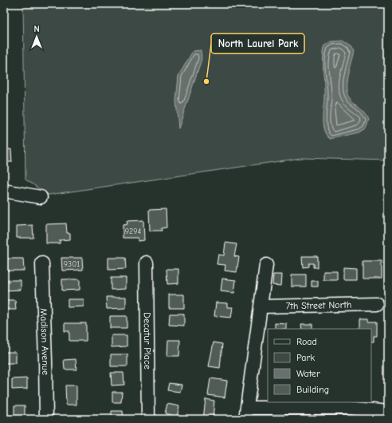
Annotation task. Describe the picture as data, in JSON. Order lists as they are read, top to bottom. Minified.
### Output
{"streets":{"street":["7th Street North","Decatur Place","Madison Avenue"]},"places":["North Laurel Park"],"house_numbers":["9294","9301"],"legend":["Road","Park","Water","Building"],"north":"top"}
